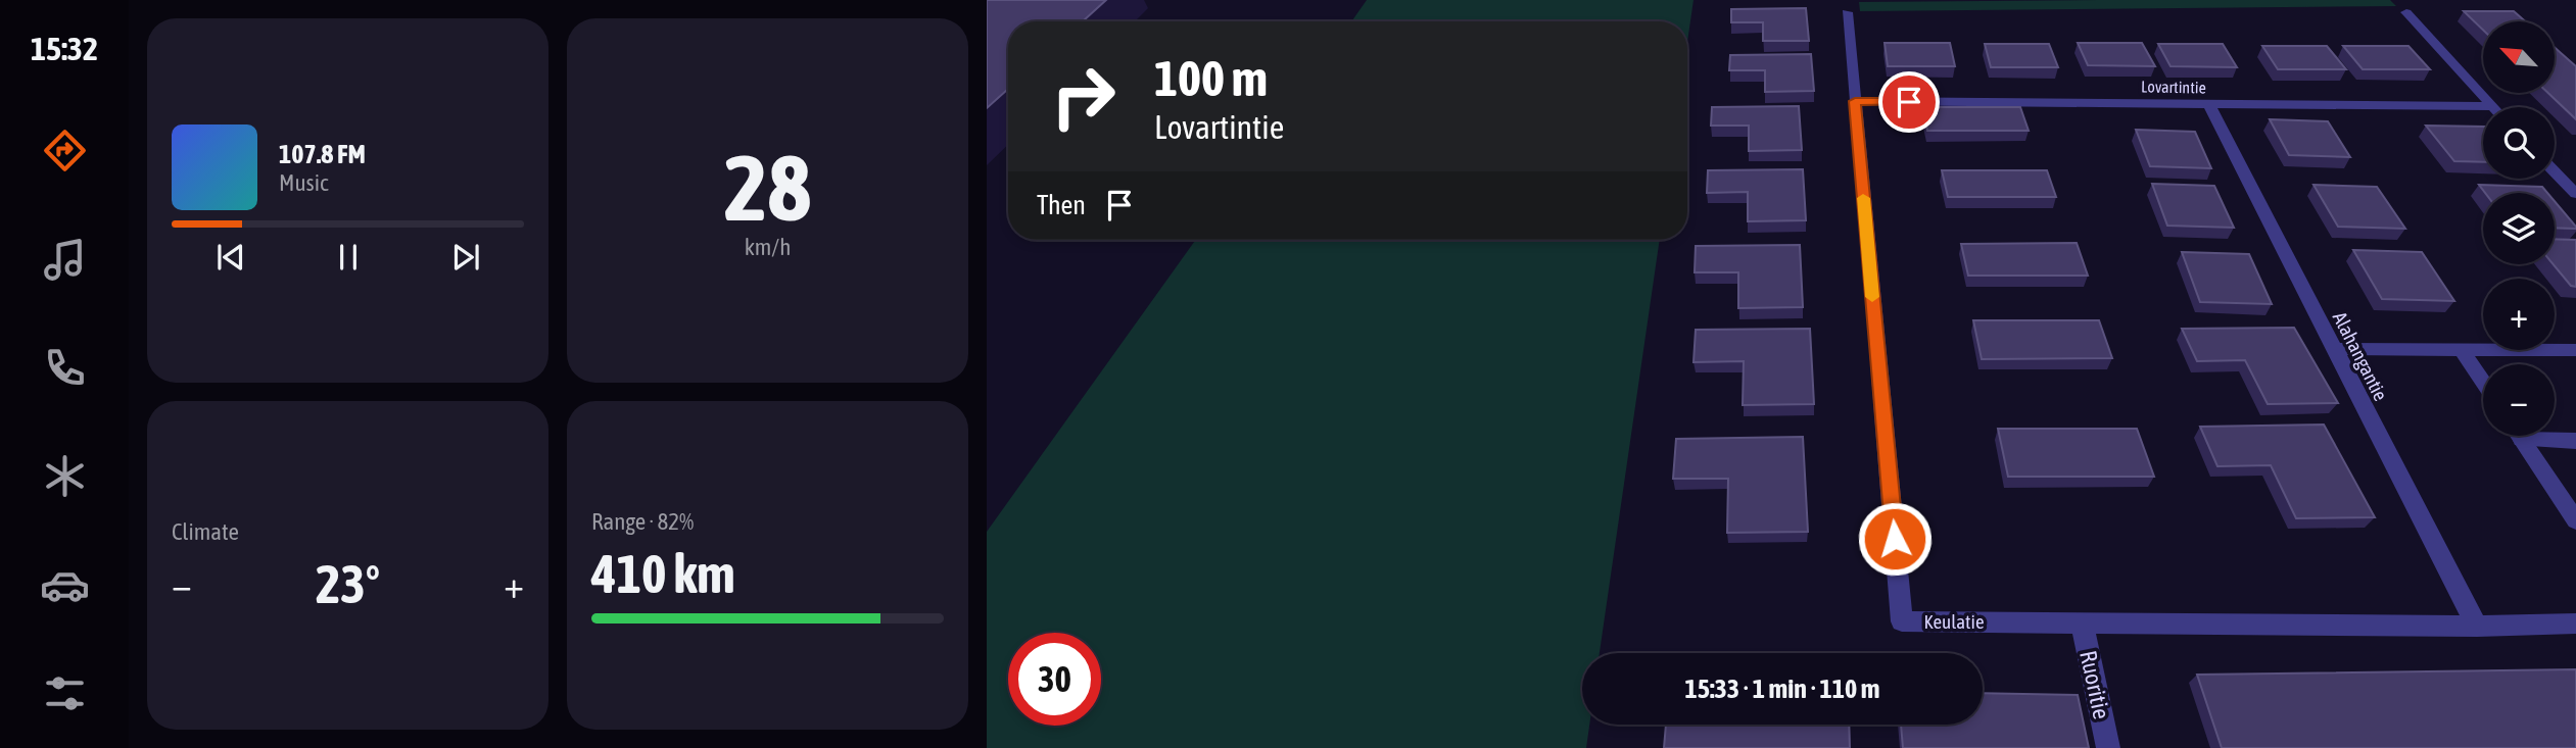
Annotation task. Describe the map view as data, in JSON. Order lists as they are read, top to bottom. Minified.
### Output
{"streets":{"street":["Lovartintie","Alahangantie","Keulatie","Ruoritie"]},"crossings":[["Lovartintie","Alahangantie"],["Lovartintie","Keulatie"],["Alahangantie","Keulatie"],["Keulatie","Ruoritie"]],"north":"top left","page":{"tabs":"15:32","tile":[["28","km/h"],"Climate",["Range · 82%","410 km"]],"map_buttons":["+","−"],"turn":["100 m","Lovartintie"],"song":["107.8 FM","Music"],"then":"Then","heat":["−","23°","+"],"limit":"30","trip":"15:33 · 1 min · 110 m"}}
